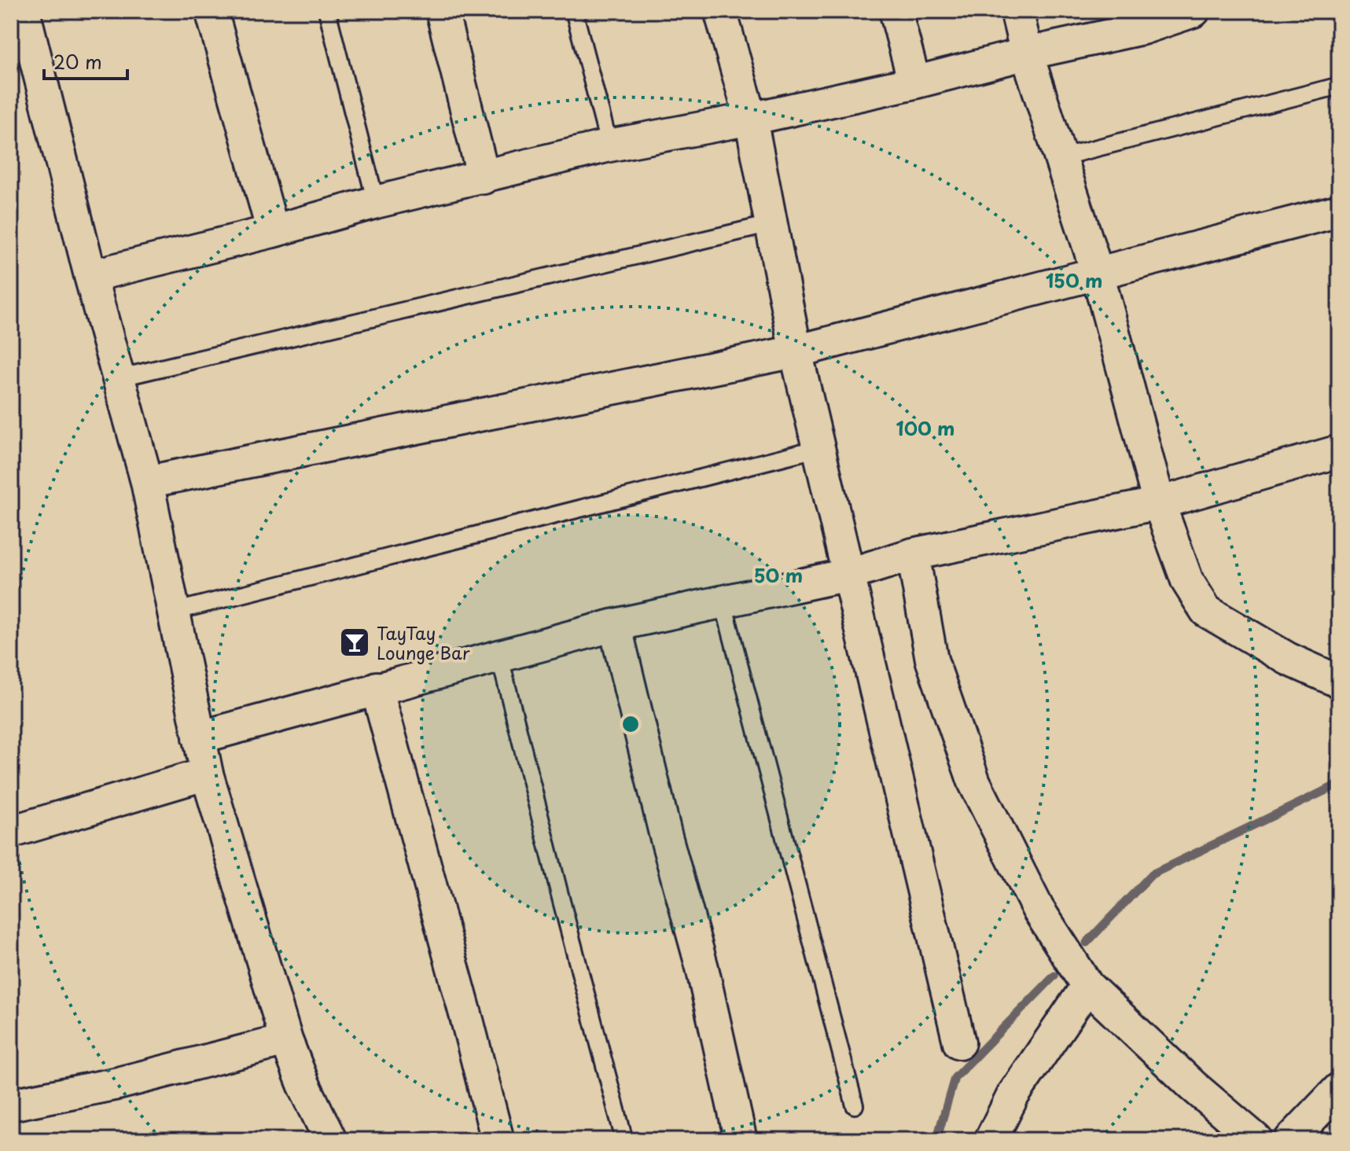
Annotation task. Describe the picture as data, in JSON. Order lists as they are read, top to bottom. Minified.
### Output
{"places":{"bar":["TayTay Lounge Bar"]},"scale_bar":"20 m","rings":["150 m","100 m","50 m"]}
